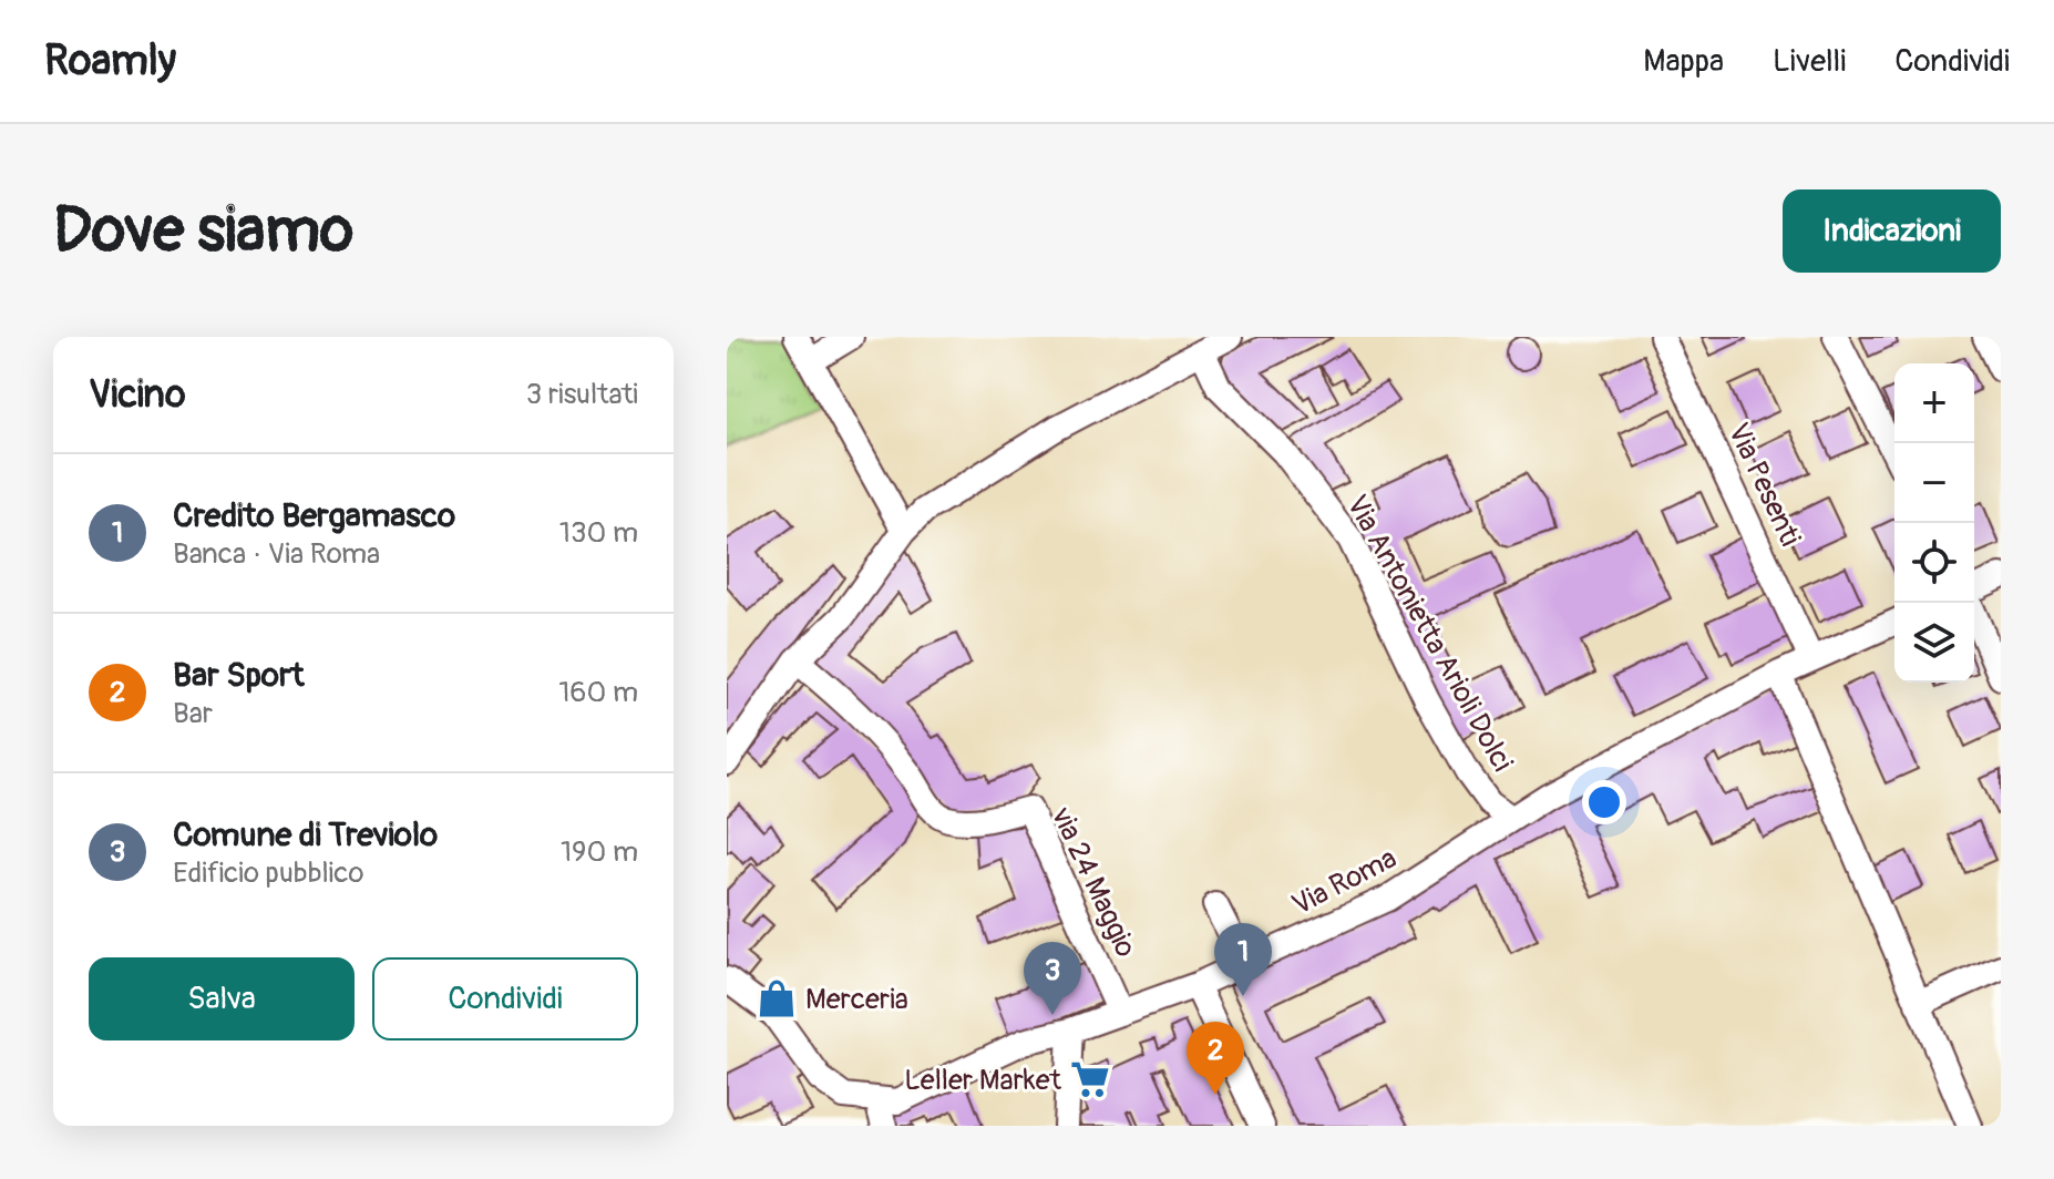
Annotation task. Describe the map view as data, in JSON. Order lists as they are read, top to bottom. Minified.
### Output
{"streets":{"street":["Via Pesenti","Via Antonietta Arioli Dolci","Via Roma","via 24 Maggio"]},"crossings":[["Via Pesenti","Via Roma"],["Via Antonietta Arioli Dolci","Via Roma"],["Via Roma","via 24 Maggio"]],"places":{"shop":["Merceria"],"supermarket":["Leller Market"]},"page":{"header":"Roamly","nav":["Mappa","Livelli","Condividi"],"buttons":["Indicazioni",["Salva","Condividi"]],"title":"Dove siamo","heading":["Vicino","3 risultati"],"map_buttons":["+","−"],"list":[{"mark":"1","name":"Credito Bergamasco","note":"Banca · Via Roma","value":"130 m"},{"mark":"2","name":"Bar Sport","note":"Bar","value":"160 m"},{"mark":"3","name":"Comune di Treviolo","note":"Edificio pubblico","value":"190 m"}],"pins":["1","3","2"]}}
